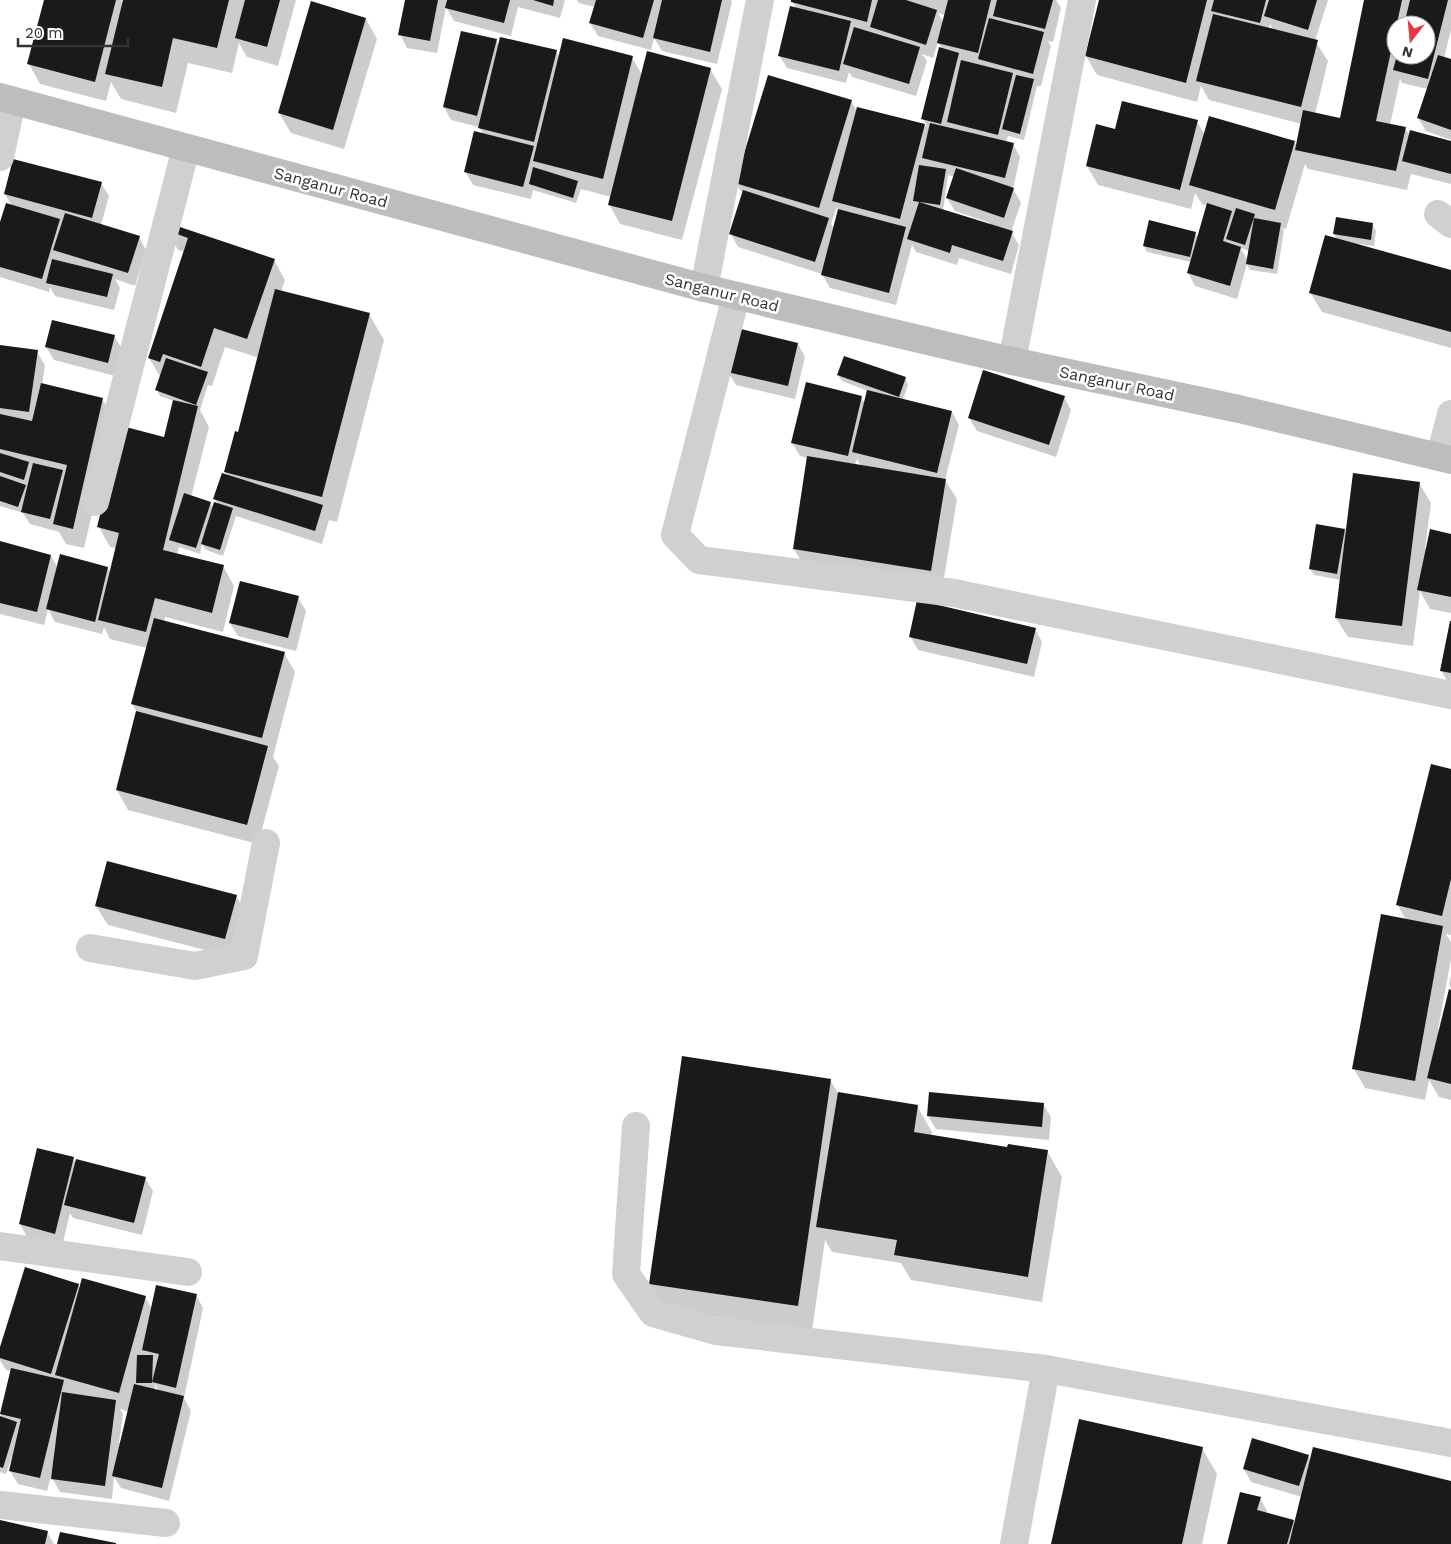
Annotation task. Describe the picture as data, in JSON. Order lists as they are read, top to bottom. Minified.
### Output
{"streets":{"main road":["Sanganur Road"]},"scale_bar":"20 m","north":"bottom"}
